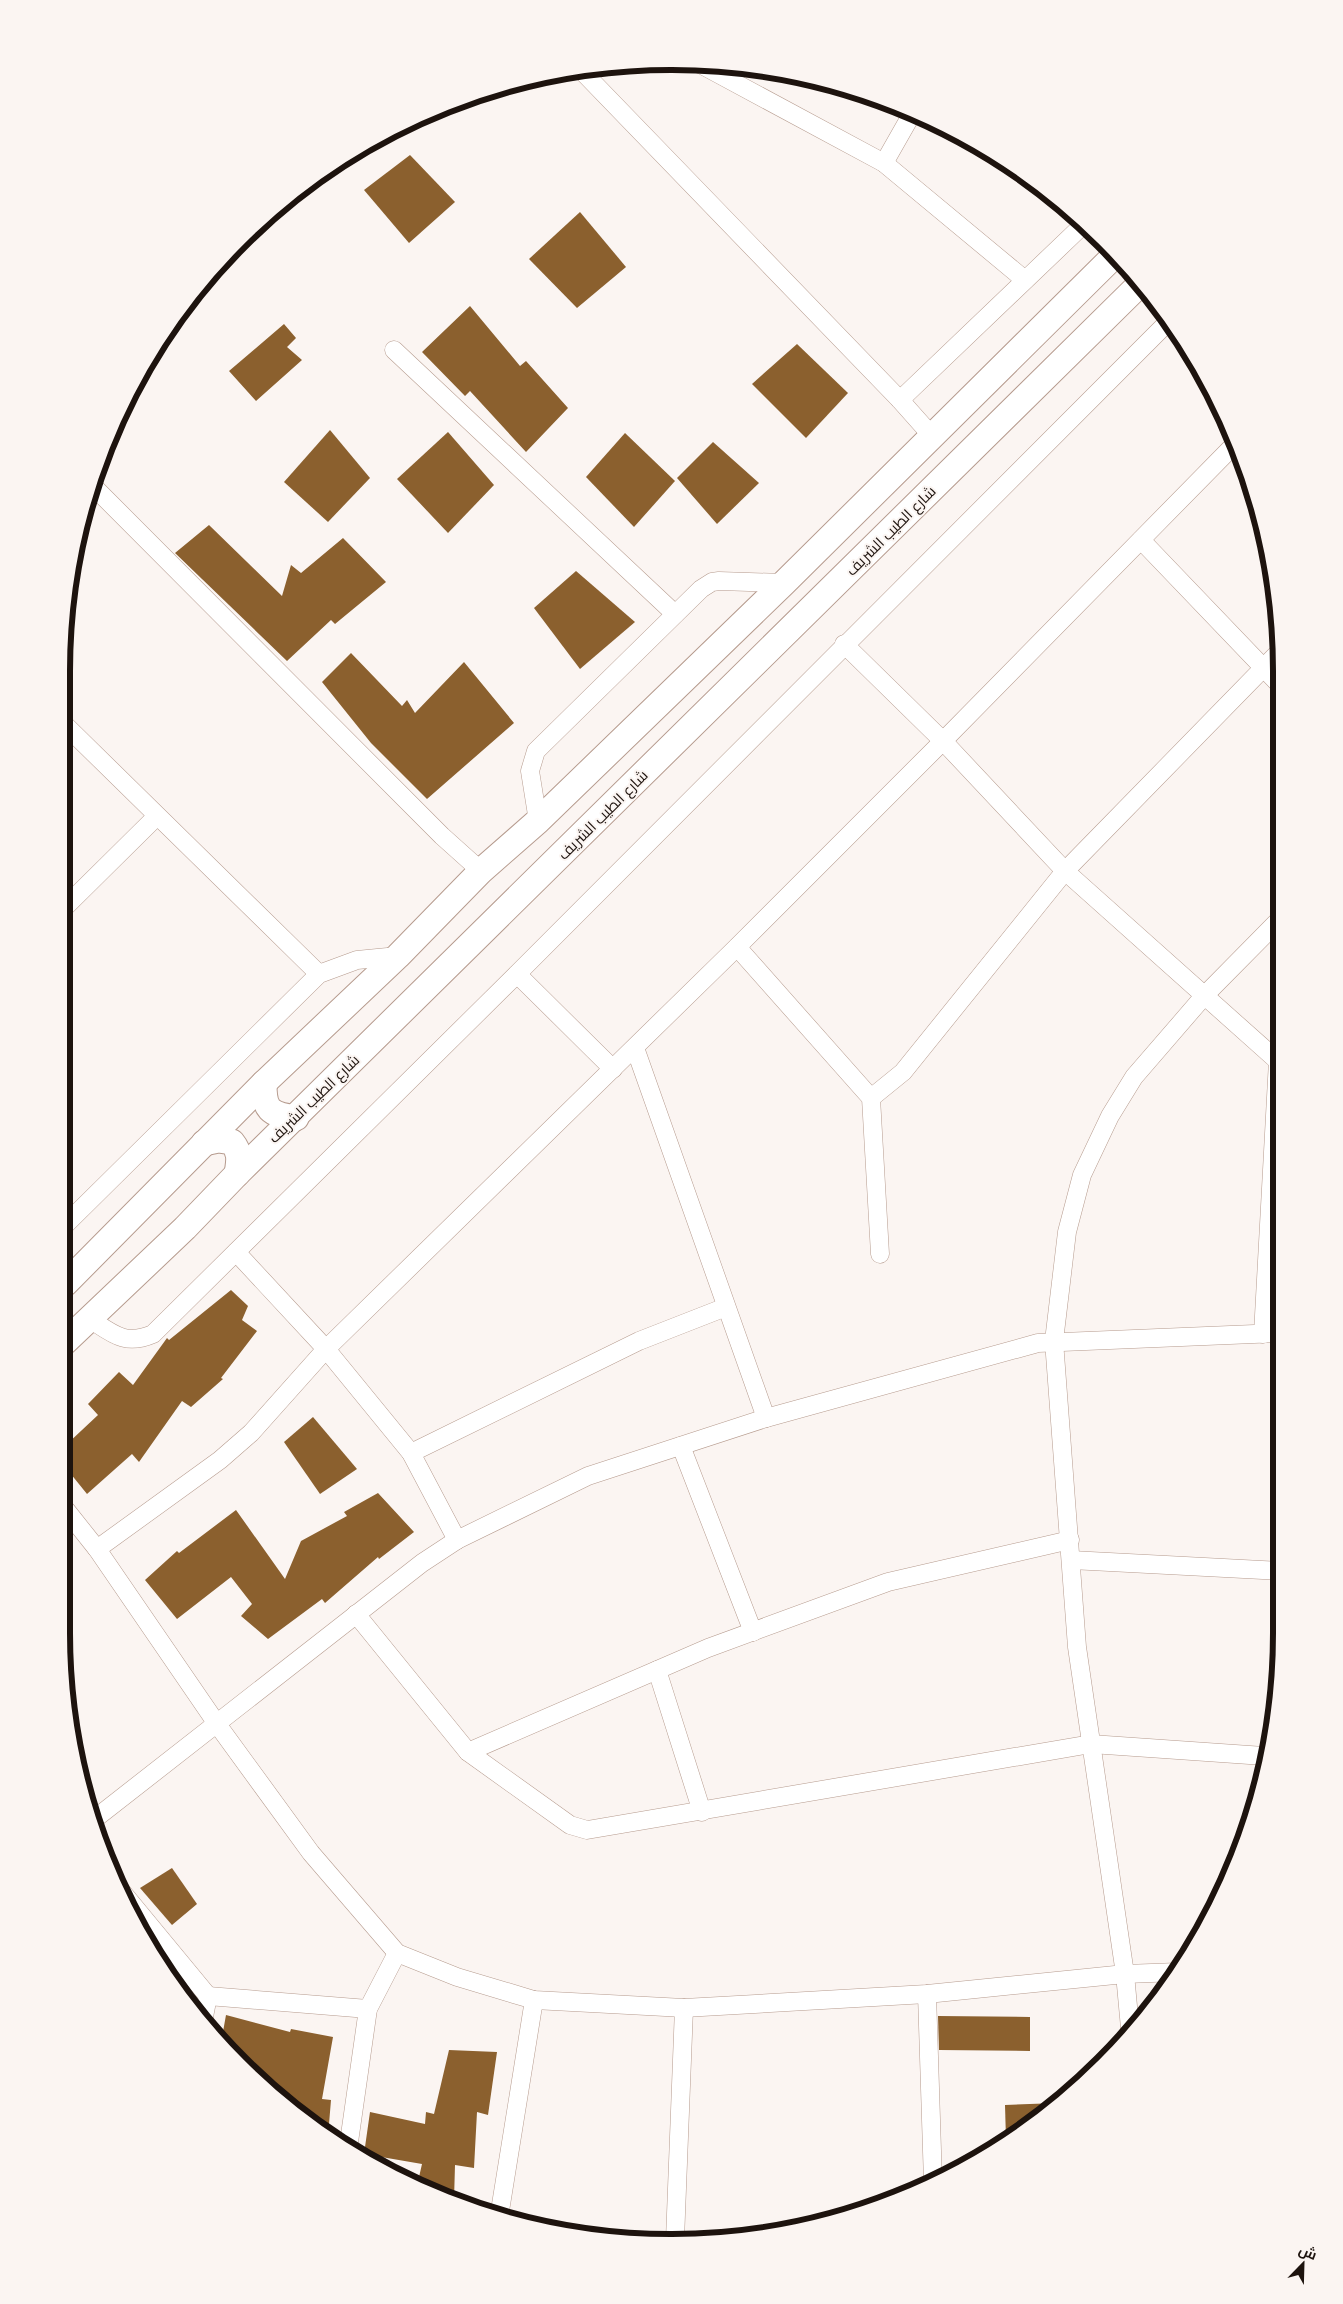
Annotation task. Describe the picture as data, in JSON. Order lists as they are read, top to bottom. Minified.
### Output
{"streets":{"main road":["شارع الطيب الشريف"]},"north":"top right"}
